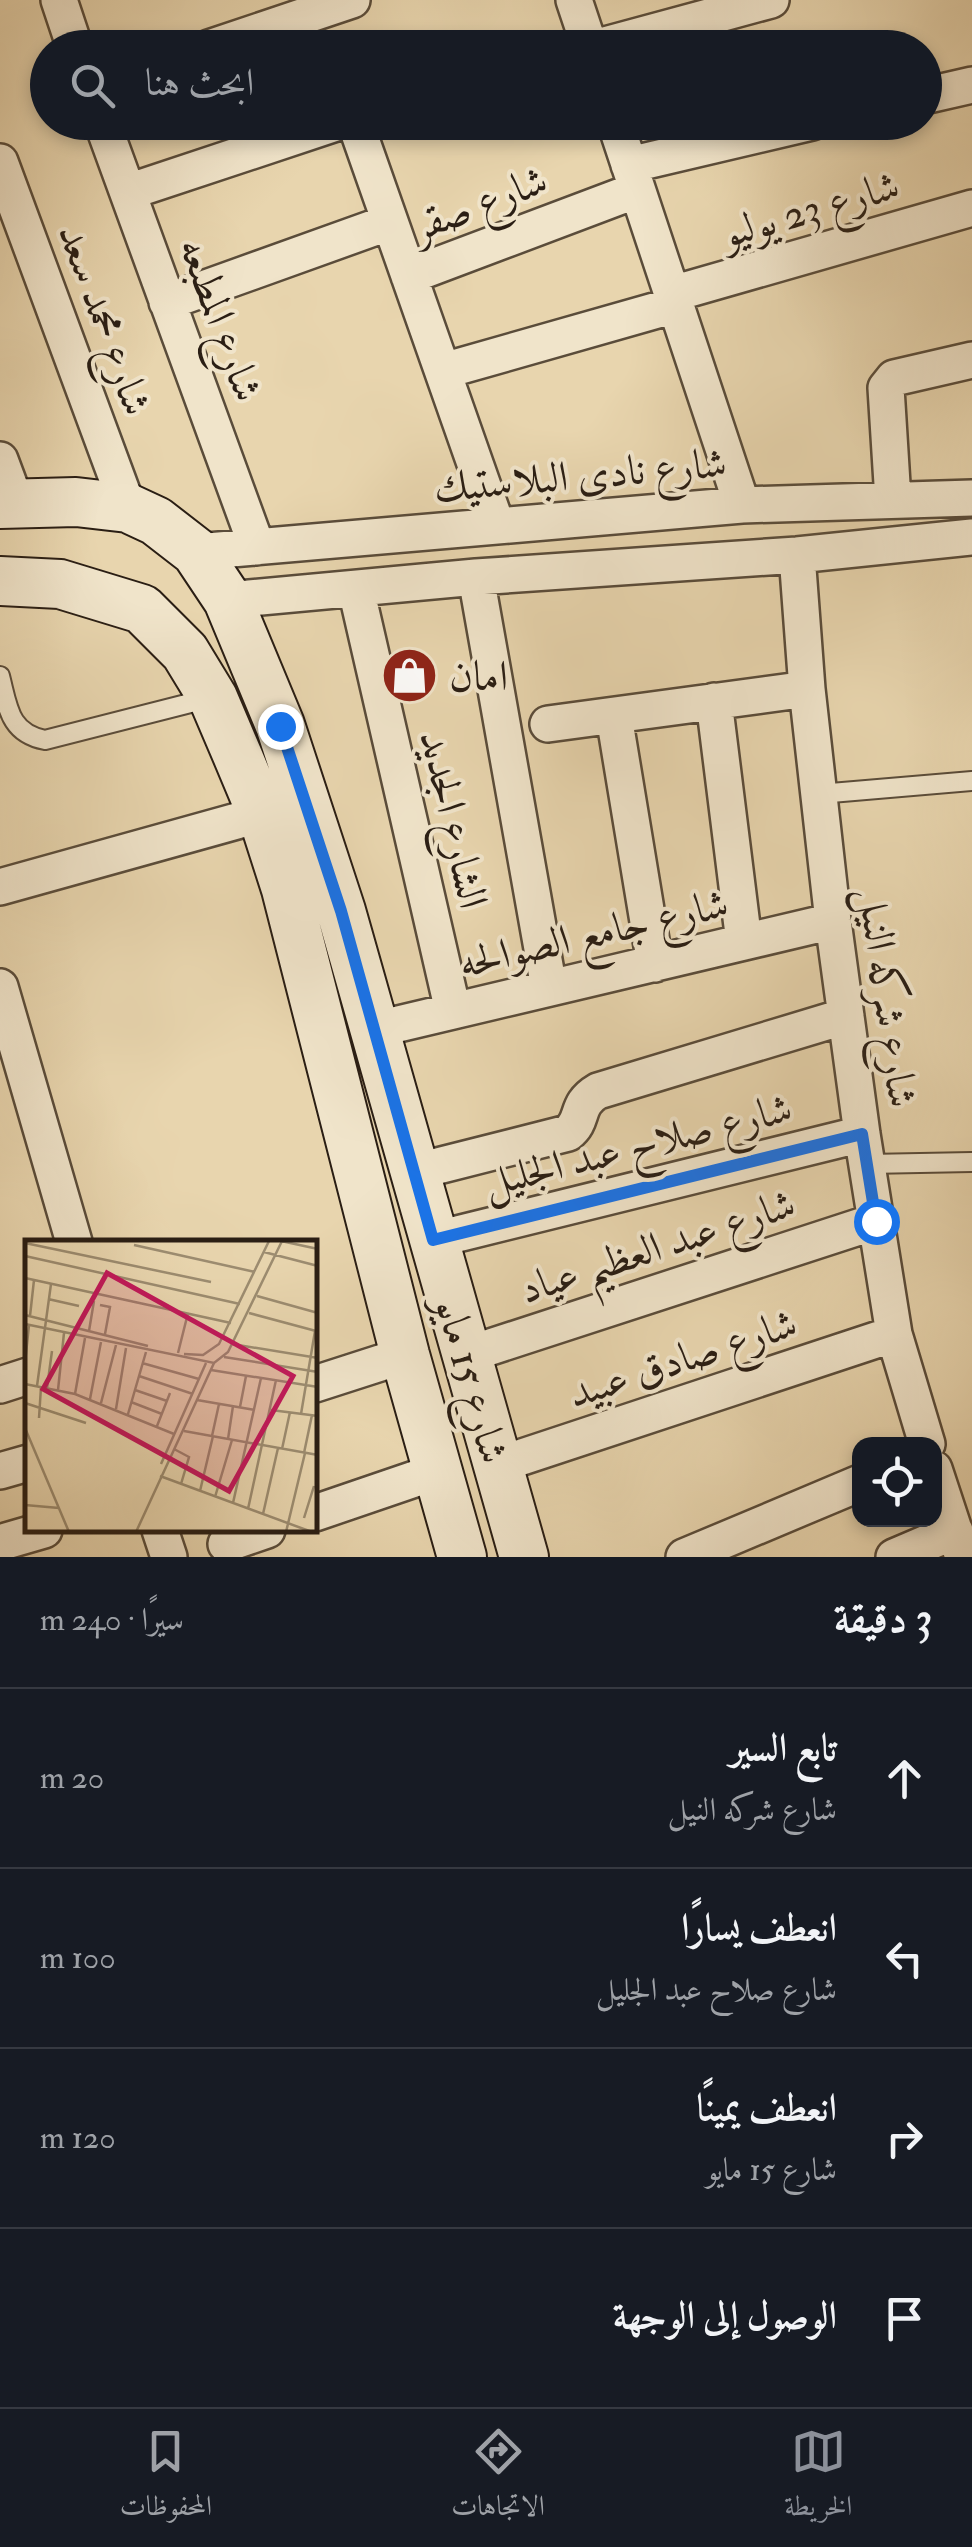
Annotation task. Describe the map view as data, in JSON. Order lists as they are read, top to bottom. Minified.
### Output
{"streets":{"main road":["شارع 15 مايو"],"street":["شارع صقر","شارع 23 يوليو","شارع محمد سعد","شارع المطبعه","شارع نادى البلاستيك","الشارع الجديد","شارع جامع الصوالحه","شارع شركه النيل","شارع صلاح عبد الجليل","شارع عبد العظيم عياد","شارع صادق عبيد"]},"crossings":[["شارع محمد سعد","شارع 15 مايو"],["شارع المطبعه","شارع نادى البلاستيك"],["شارع نادى البلاستيك","شارع 15 مايو"],["الشارع الجديد","شارع جامع الصوالحه"],["شارع جامع الصوالحه","شارع شركه النيل"],["شارع جامع الصوالحه","شارع 15 مايو"],["شارع شركه النيل","شارع صلاح عبد الجليل"],["شارع شركه النيل","شارع عبد العظيم عياد"],["شارع شركه النيل","شارع صادق عبيد"],["شارع صلاح عبد الجليل","شارع 15 مايو"],["شارع عبد العظيم عياد","شارع 15 مايو"],["شارع صادق عبيد","شارع 15 مايو"]],"places":{"shop":["امان"]},"page":{"search":"ابحث هنا","heading":["3 دقيقة","سيرًا · 240 m"],"list":[["تابع السير","شارع شركه النيل","20 m"],["انعطف يسارًا","شارع صلاح عبد الجليل","100 m"],["انعطف يمينًا","شارع 15 مايو","120 m"],"الوصول إلى الوجهة"],"nav":["الخريطة","الاتجاهات","المحفوظات"]}}
